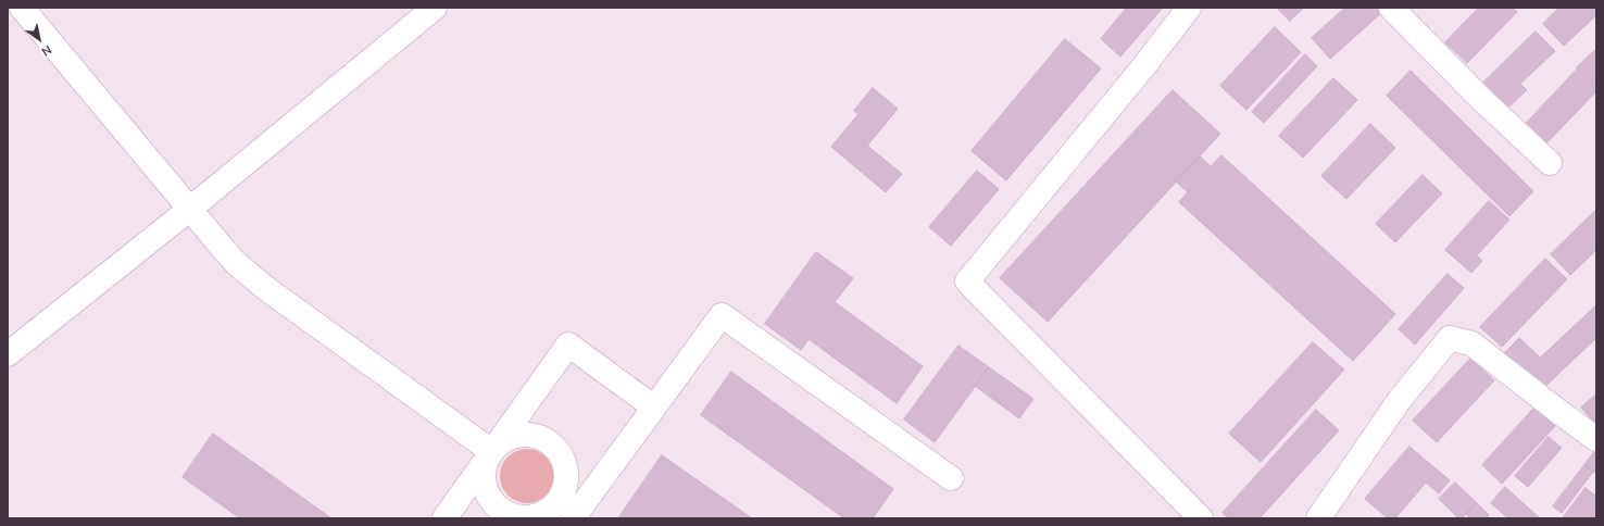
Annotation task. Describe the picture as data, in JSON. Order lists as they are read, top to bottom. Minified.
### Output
{"north":"bottom right"}
